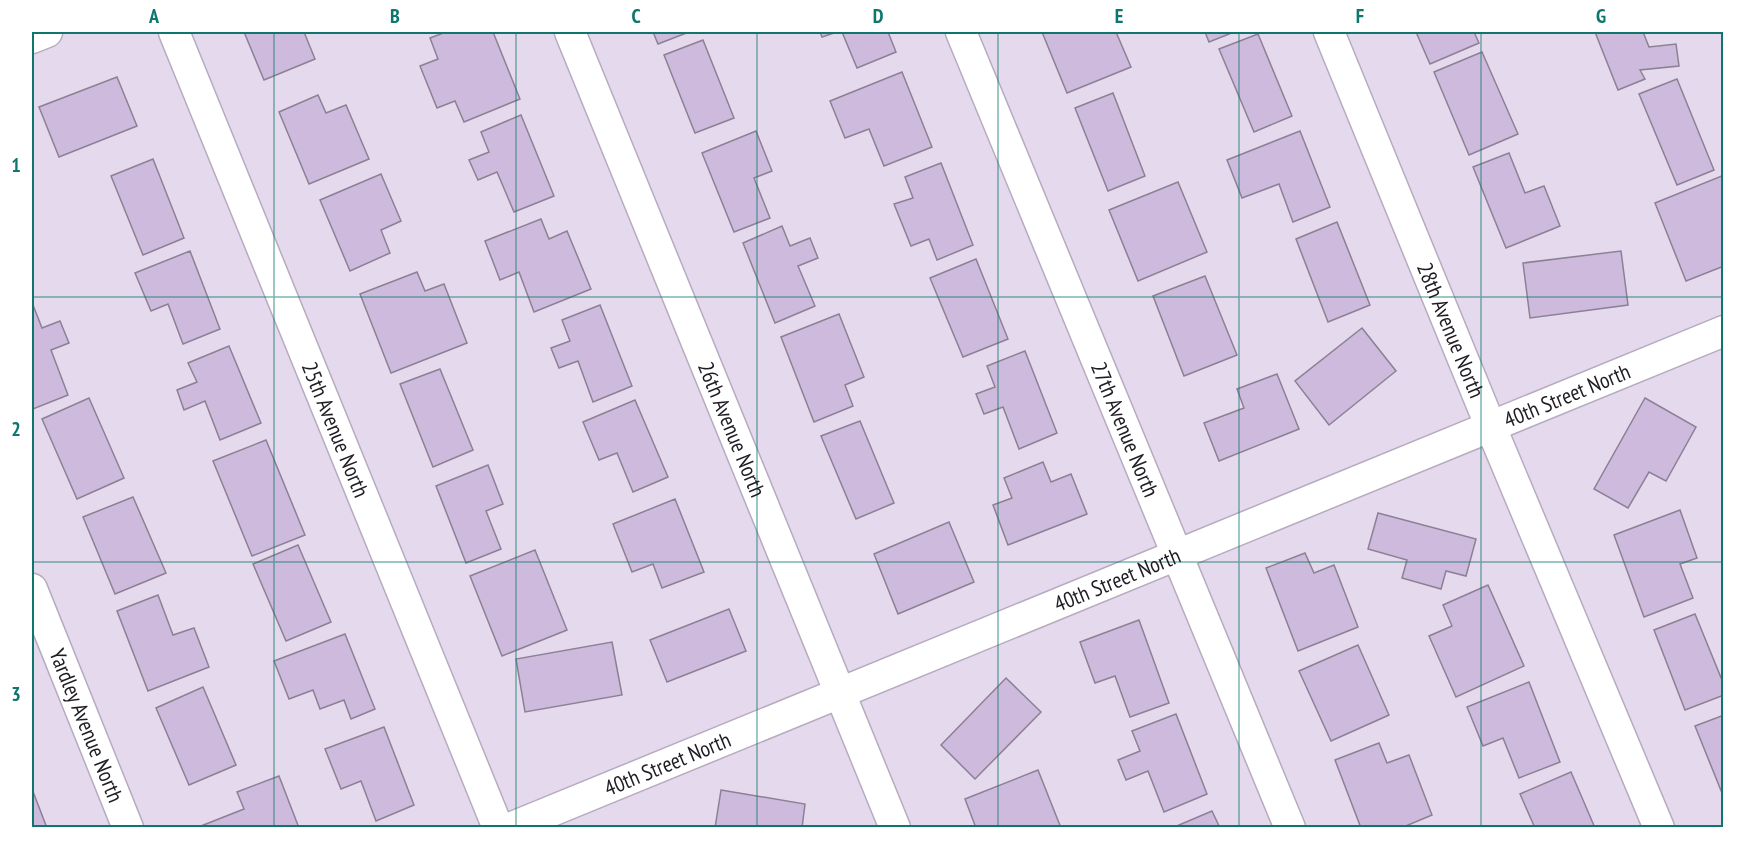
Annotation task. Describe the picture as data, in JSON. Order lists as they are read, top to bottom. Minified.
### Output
{"streets":{"street":["28th Avenue North","40th Street North","26th Avenue North","27th Avenue North","25th Avenue North","Yardley Avenue North"]},"crossings":[["28th Avenue North","40th Street North"],["40th Street North","26th Avenue North"],["40th Street North","27th Avenue North"]],"grid":{"columns":["A","B","C","D","E","F","G"],"rows":["1","2","3"]}}
